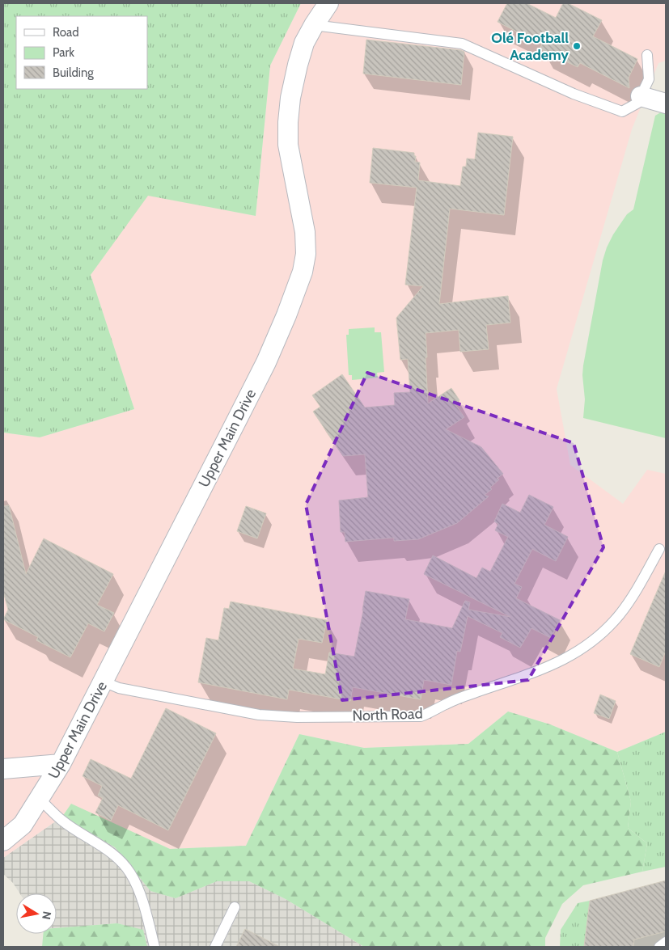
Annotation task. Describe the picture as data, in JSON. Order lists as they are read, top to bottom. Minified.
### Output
{"streets":{"street":["Upper Main Drive"],"lane":["North Road"]},"crossings":[["Upper Main Drive","North Road"]],"places":["Olé Football Academy"],"legend":["Road","Park","Building"],"north":"right"}
